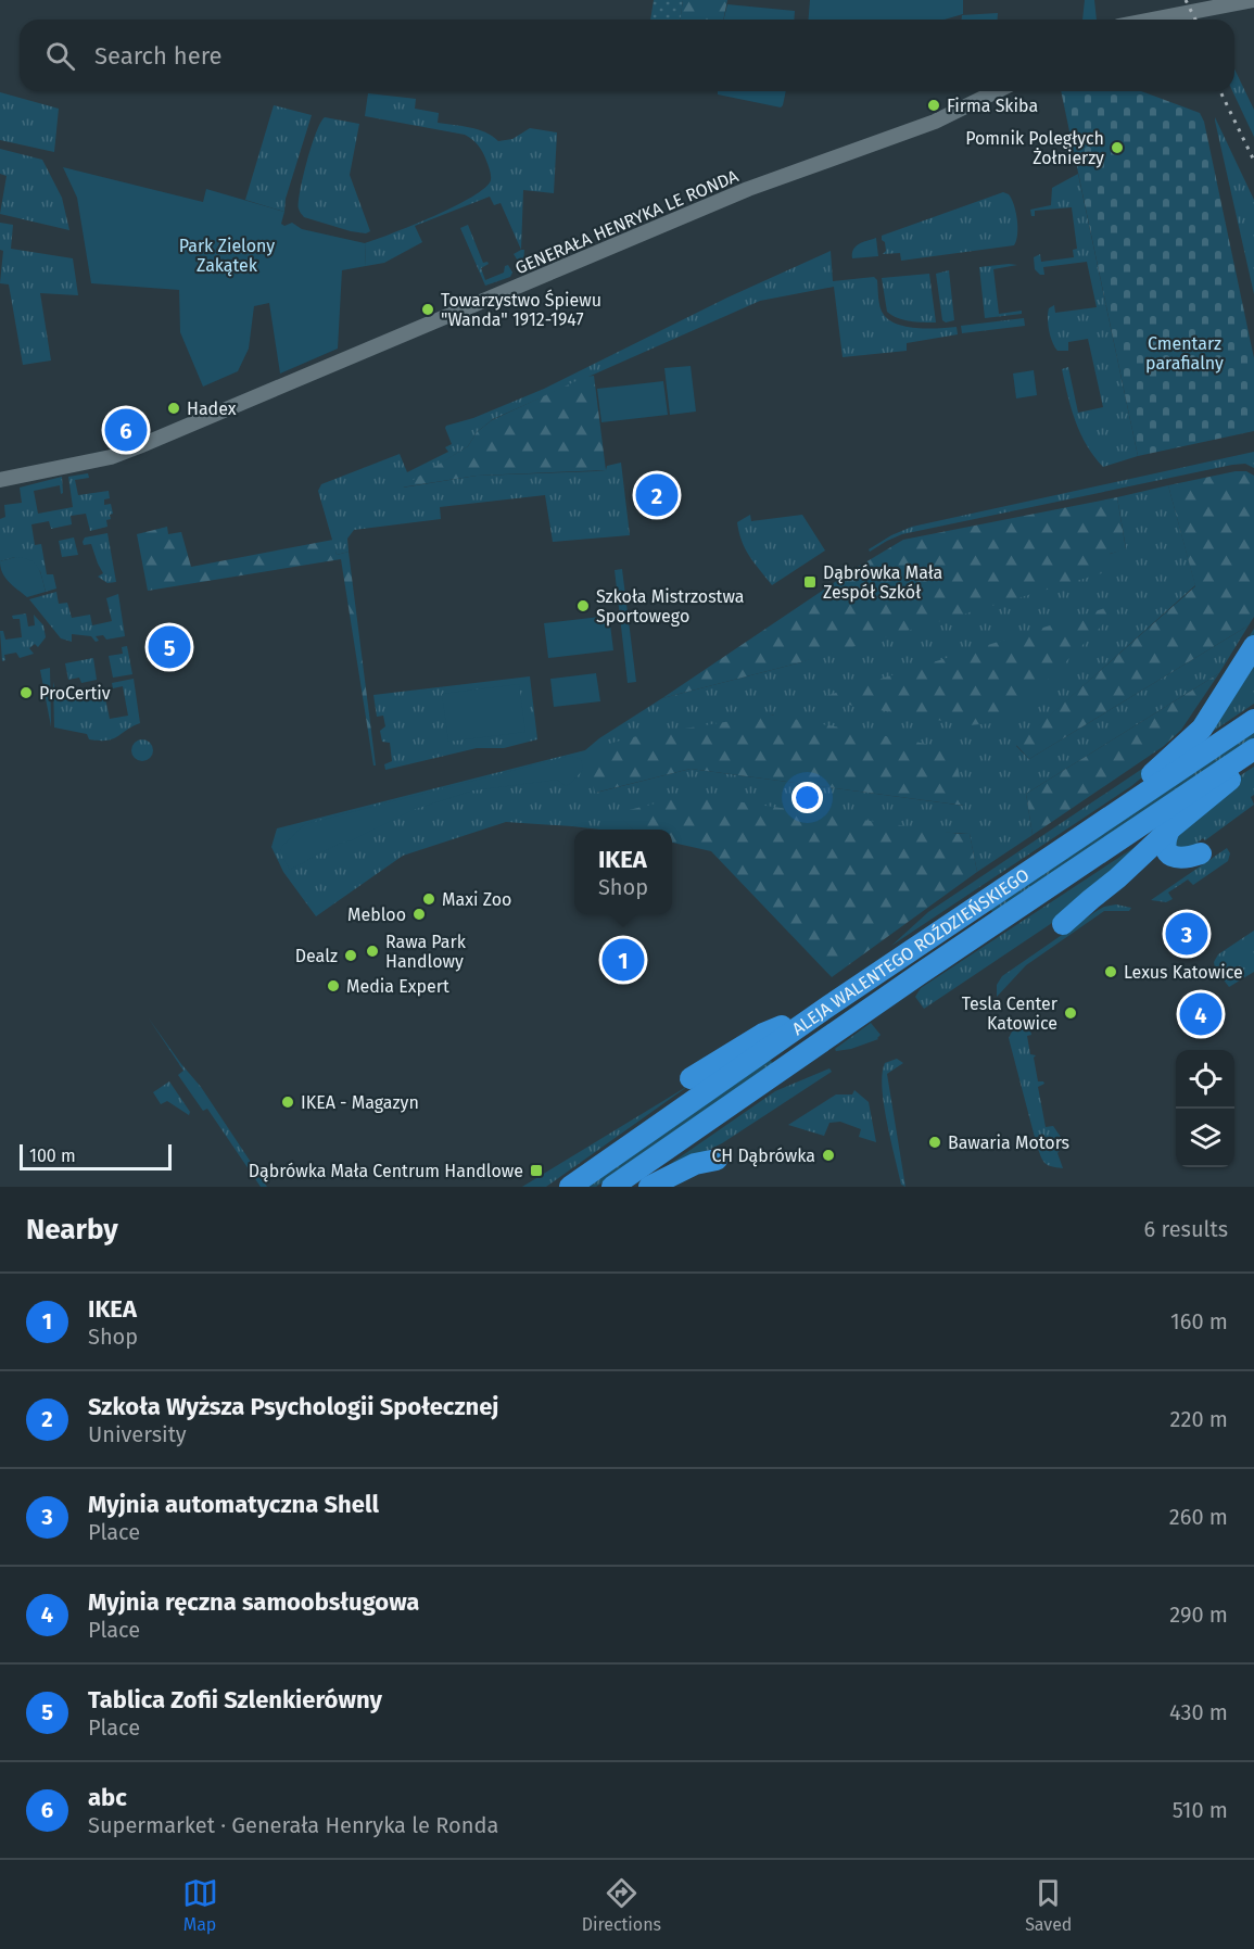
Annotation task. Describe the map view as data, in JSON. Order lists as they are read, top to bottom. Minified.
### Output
{"streets":{"highway":["ALEJA WALENTEGO ROŹDZIEŃSKIEGO"],"street":["GENERAŁA HENRYKA LE RONDA"]},"parks":["Park Zielony Zakątek","Cmentarz parafialny"],"places":{"other":["Firma Skiba","Pomnik Poległych Żołnierzy","Towarzystwo Śpiewu \"Wanda\" 1912-1947","Hadex","Szkoła Mistrzostwa Sportowego","ProCertiv","Maxi Zoo","Mebloo","Rawa Park Handlowy","Dealz","Lexus Katowice","Media Expert","Tesla Center Katowice","IKEA - Magazyn","Bawaria Motors","CH Dąbrówka"],"transit":["Dąbrówka Mała Zespół Szkół","Dąbrówka Mała Centrum Handlowe"]},"scale_bar":"100 m","page":{"search":"Search here","pins":["6","2","5","3","1","4"],"popup":["IKEA","Shop"],"scale":"100 m","heading":["Nearby","6 results"],"list":[{"mark":"1","name":"IKEA","note":"Shop","value":"160 m"},{"mark":"2","name":"Szkoła Wyższa Psychologii Społecznej","note":"University","value":"220 m"},{"mark":"3","name":"Myjnia automatyczna Shell","note":"Place","value":"260 m"},{"mark":"4","name":"Myjnia ręczna samoobsługowa","note":"Place","value":"290 m"},{"mark":"5","name":"Tablica Zofii Szlenkierówny","note":"Place","value":"430 m"},{"mark":"6","name":"abc","note":"Supermarket · Generała Henryka le Ronda","value":"510 m"}],"nav":["Map","Directions","Saved"]}}
